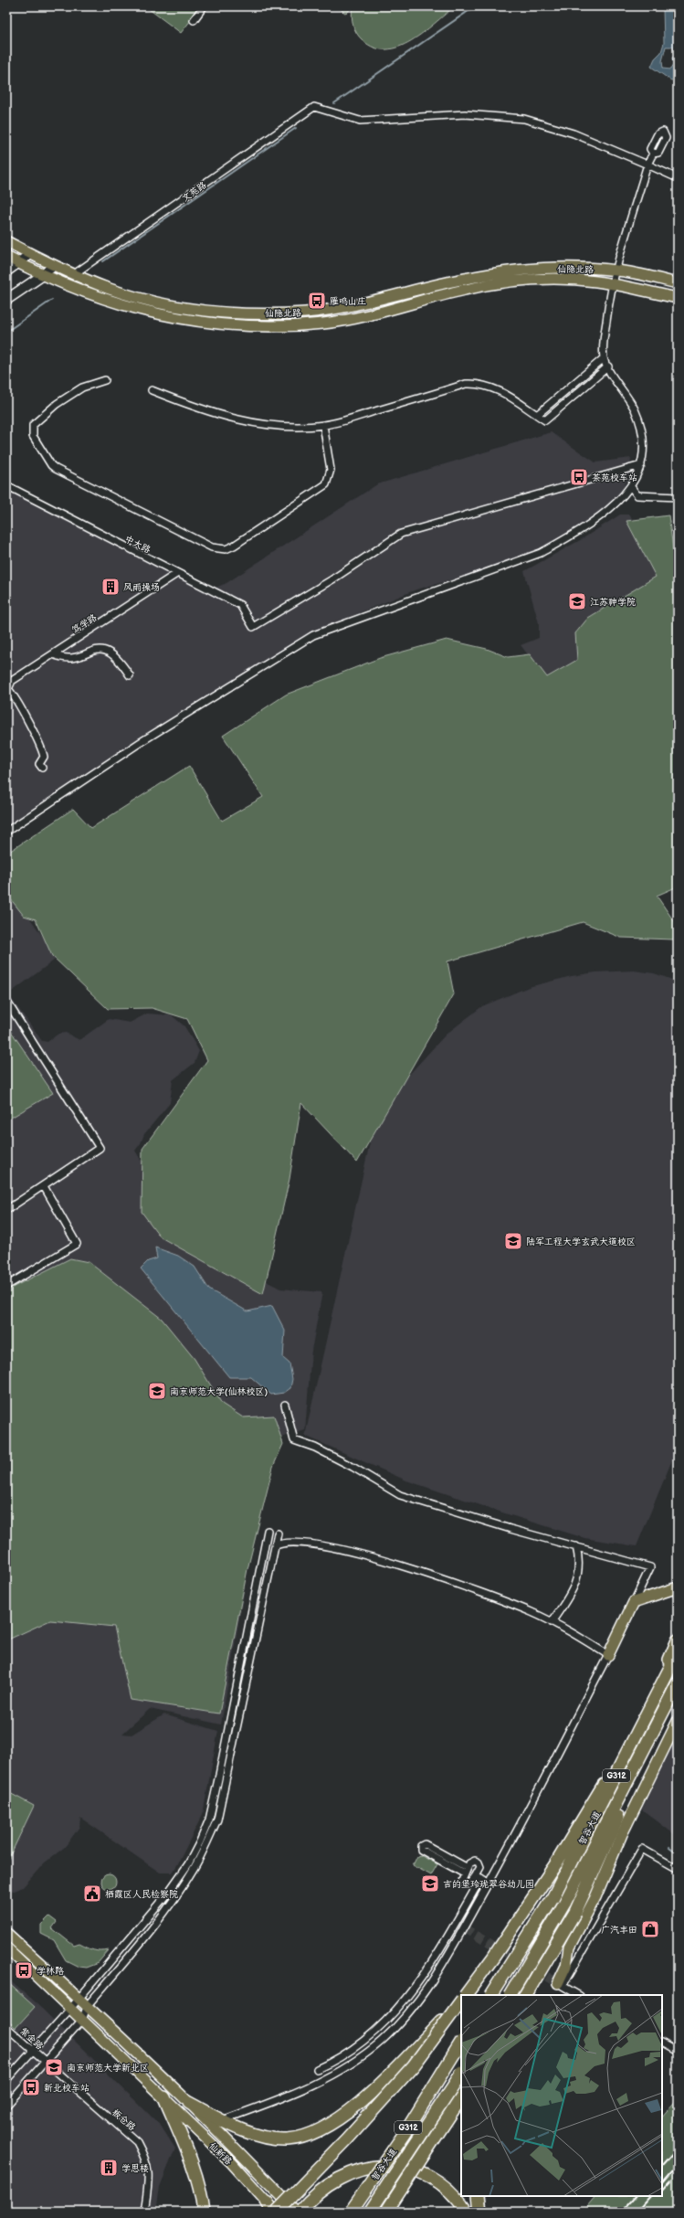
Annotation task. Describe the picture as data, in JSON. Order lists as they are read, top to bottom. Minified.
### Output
{"streets":{"highway":["G312","智谷大道"],"main road":["仙隐北路","仙新路"],"street":["文苑路","中大路","笃学路","紫金路","板仓路"]},"crossings":[["文苑路","仙隐北路"],["中大路","笃学路"],["紫金路","板仓路"]],"places":{"bus stop":["雁鸣山庄","茶苑校车站","学林路","新北校车站"],"building":["风雨操场","学思楼"],"school or university":["江苏神学院","陆军工程大学玄武大道校区","南京师范大学(仙林校区)","吉的堡玲珑翠谷幼儿园","南京师范大学新北区"],"public building":["栖霞区人民检察院"],"shop":["广汽丰田"]}}
